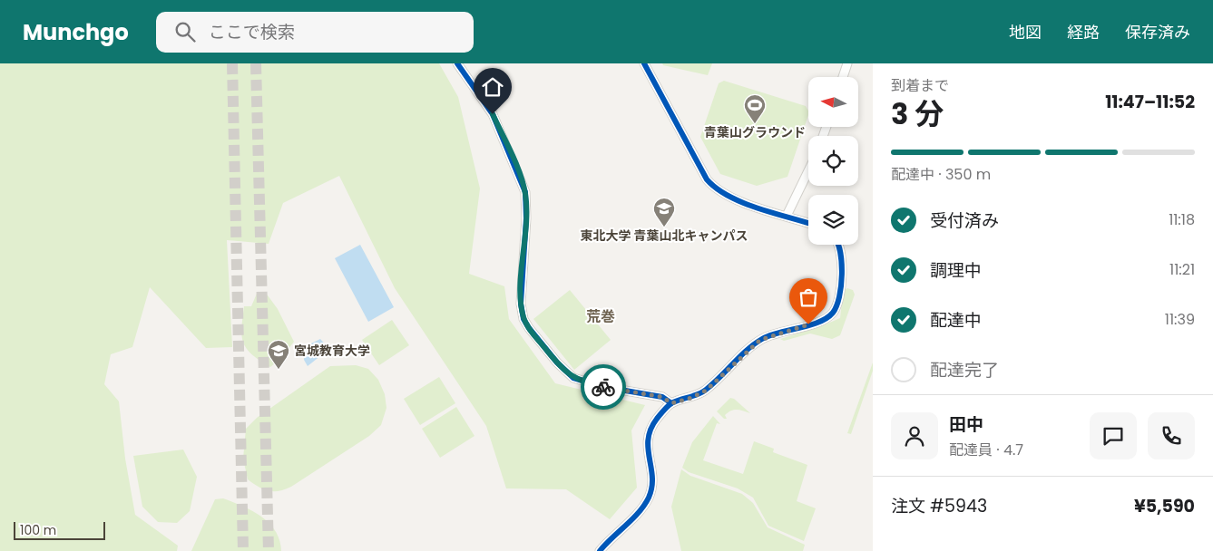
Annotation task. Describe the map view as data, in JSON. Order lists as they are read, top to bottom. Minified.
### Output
{"districts":["荒巻"],"places":{"sports":["青葉山グラウンド"],"school or university":["東北大学 青葉山北キャンパス","宮城教育大学"]},"scale_bar":"100 m","north":"left","page":{"header":"Munchgo","search":"ここで検索","nav":["地図","経路","保存済み"],"heading":["3 分","到着まで","11:47–11:52"],"panel":["田中","配達員 · 4.7","注文 #5943","¥5,590"],"bar":"配達中 · 350 m","list":[["受付済み","11:18"],["調理中","11:21"],["配達中","11:39"],"配達完了"],"scale":"100 m"}}
